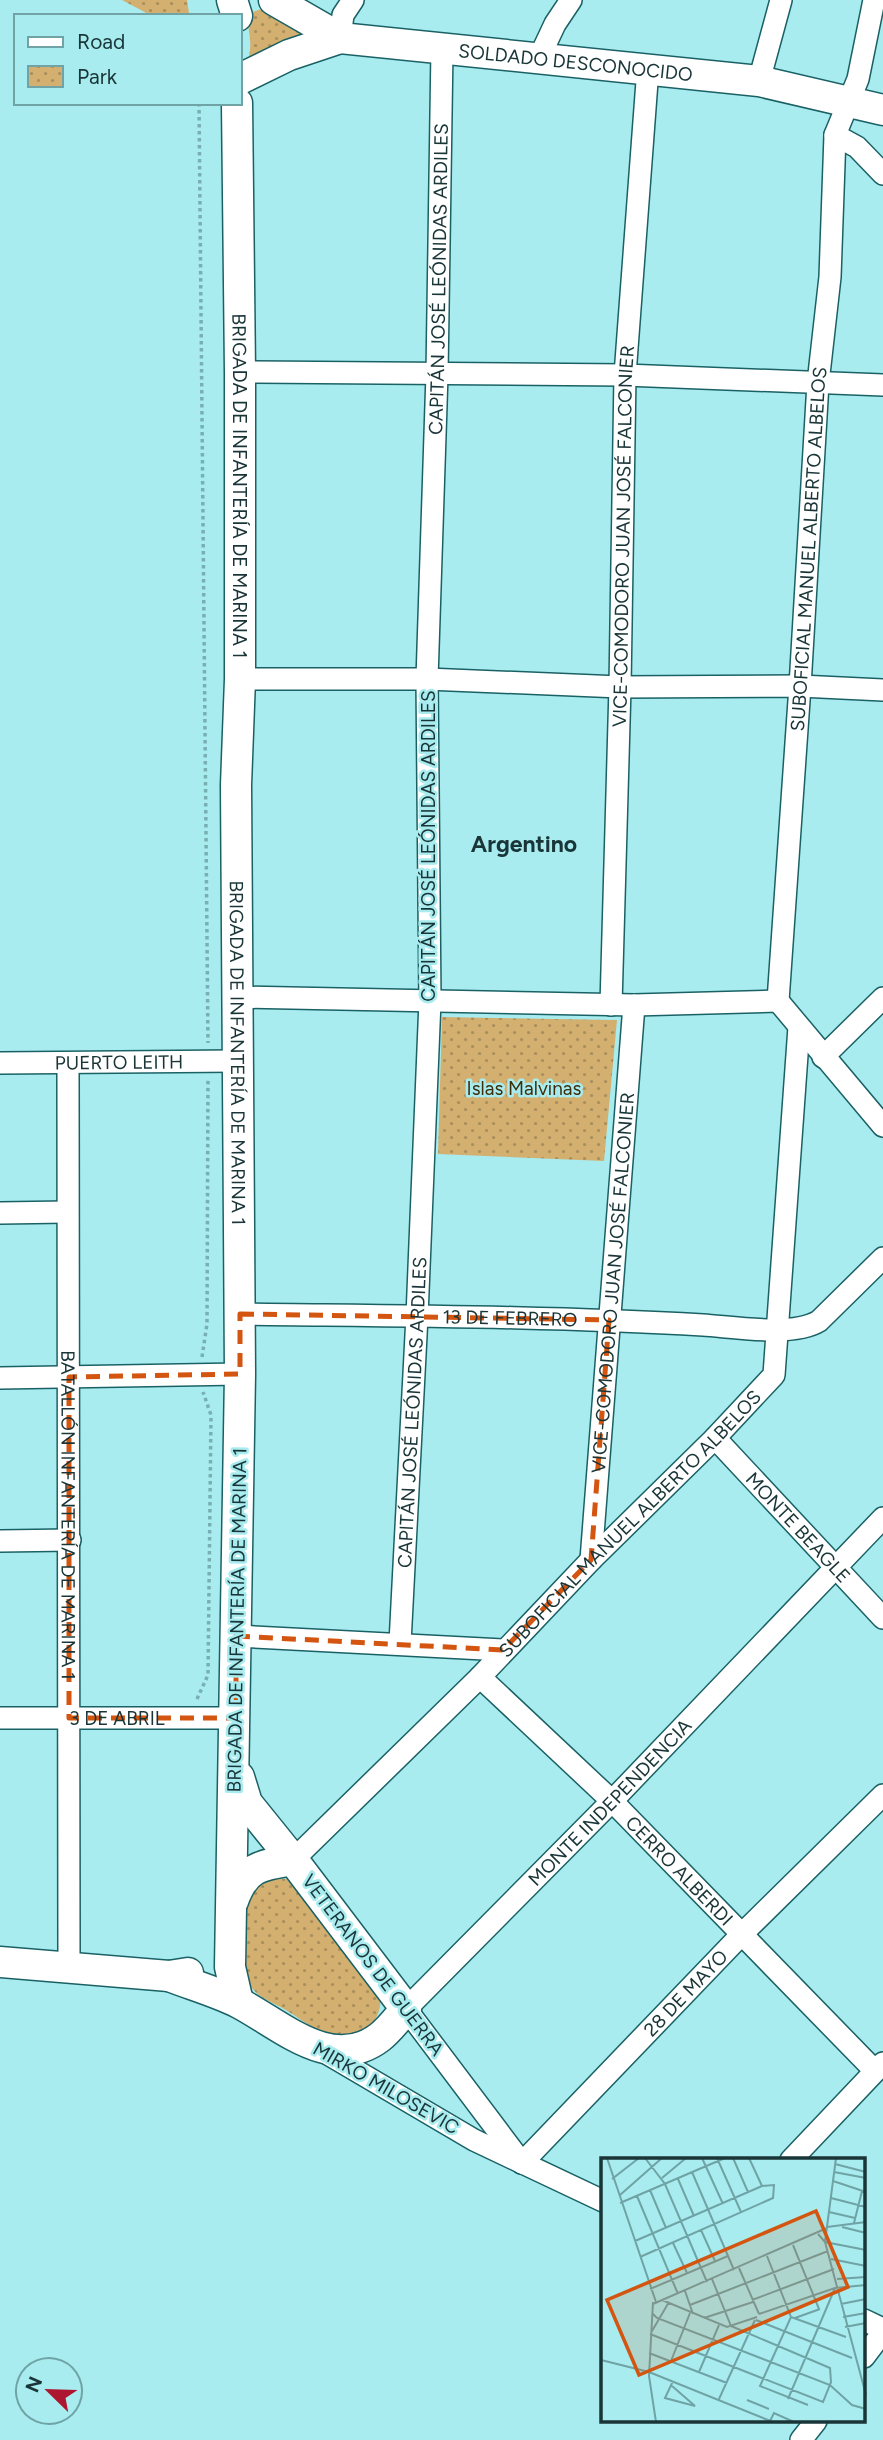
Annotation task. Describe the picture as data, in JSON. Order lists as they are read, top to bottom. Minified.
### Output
{"streets":{"street":["SOLDADO DESCONOCIDO","CAPITÁN JOSÉ LEÓNIDAS ARDILES","BRIGADA DE INFANTERÍA DE MARINA 1","VICE-COMODORO JUAN JOSÉ FALCONIER","SUBOFICIAL MANUEL ALBERTO ALBELOS","PUERTO LEITH","13 DE FEBRERO","BATALLÓN INFANTERÍA DE MARINA 1","MONTE BEAGLE","3 DE ABRIL","MONTE INDEPENDENCIA","CERRO ALBERDI","VETERANOS DE GUERRA","28 DE MAYO","MIRKO MILOSEVIC"]},"crossings":[["SOLDADO DESCONOCIDO","CAPITÁN JOSÉ LEÓNIDAS ARDILES"],["SOLDADO DESCONOCIDO","VICE-COMODORO JUAN JOSÉ FALCONIER"],["SOLDADO DESCONOCIDO","SUBOFICIAL MANUEL ALBERTO ALBELOS"],["CAPITÁN JOSÉ LEÓNIDAS ARDILES","13 DE FEBRERO"],["BRIGADA DE INFANTERÍA DE MARINA 1","PUERTO LEITH"],["BRIGADA DE INFANTERÍA DE MARINA 1","13 DE FEBRERO"],["BRIGADA DE INFANTERÍA DE MARINA 1","3 DE ABRIL"],["BRIGADA DE INFANTERÍA DE MARINA 1","VETERANOS DE GUERRA"],["BRIGADA DE INFANTERÍA DE MARINA 1","MIRKO MILOSEVIC"],["VICE-COMODORO JUAN JOSÉ FALCONIER","SUBOFICIAL MANUEL ALBERTO ALBELOS"],["VICE-COMODORO JUAN JOSÉ FALCONIER","13 DE FEBRERO"],["SUBOFICIAL MANUEL ALBERTO ALBELOS","13 DE FEBRERO"],["SUBOFICIAL MANUEL ALBERTO ALBELOS","MONTE BEAGLE"],["SUBOFICIAL MANUEL ALBERTO ALBELOS","CERRO ALBERDI"],["SUBOFICIAL MANUEL ALBERTO ALBELOS","VETERANOS DE GUERRA"],["PUERTO LEITH","BATALLÓN INFANTERÍA DE MARINA 1"],["BATALLÓN INFANTERÍA DE MARINA 1","3 DE ABRIL"],["BATALLÓN INFANTERÍA DE MARINA 1","MIRKO MILOSEVIC"],["MONTE BEAGLE","MONTE INDEPENDENCIA"],["MONTE INDEPENDENCIA","CERRO ALBERDI"],["MONTE INDEPENDENCIA","VETERANOS DE GUERRA"],["MONTE INDEPENDENCIA","MIRKO MILOSEVIC"],["CERRO ALBERDI","28 DE MAYO"],["VETERANOS DE GUERRA","28 DE MAYO"],["VETERANOS DE GUERRA","MIRKO MILOSEVIC"],["28 DE MAYO","MIRKO MILOSEVIC"]],"districts":["Argentino"],"parks":["Islas Malvinas"],"legend":["Road","Park"],"north":"top left"}
